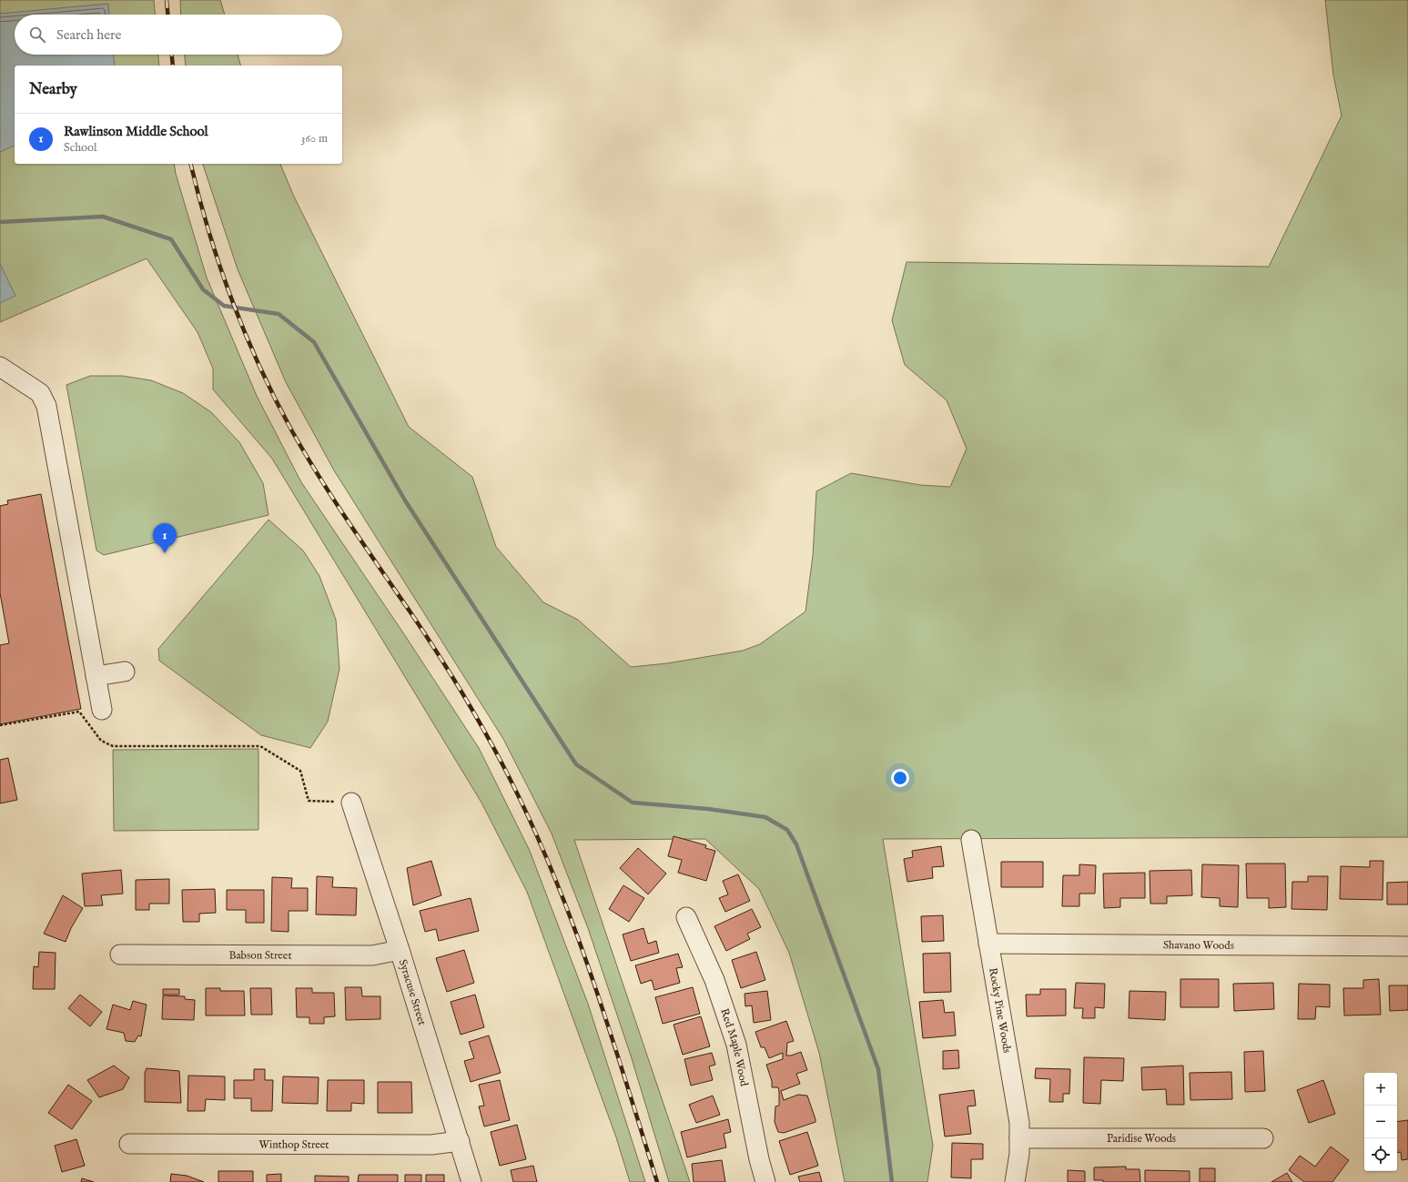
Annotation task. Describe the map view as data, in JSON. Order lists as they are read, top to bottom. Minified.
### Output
{"streets":{"street":["Shavano Woods","Babson Street","Syracuse Street","Rocky Pine Woods","Red Maple Wood","Paridise Woods","Winthop Street"]},"crossings":[["Shavano Woods","Rocky Pine Woods"],["Babson Street","Syracuse Street"],["Syracuse Street","Winthop Street"],["Rocky Pine Woods","Paridise Woods"]],"page":{"search":"Search here","heading":"Nearby","list":[{"mark":"1","name":"Rawlinson Middle School","note":"School","value":"360 m"}],"pins":"1","map_buttons":["+","−"]}}
